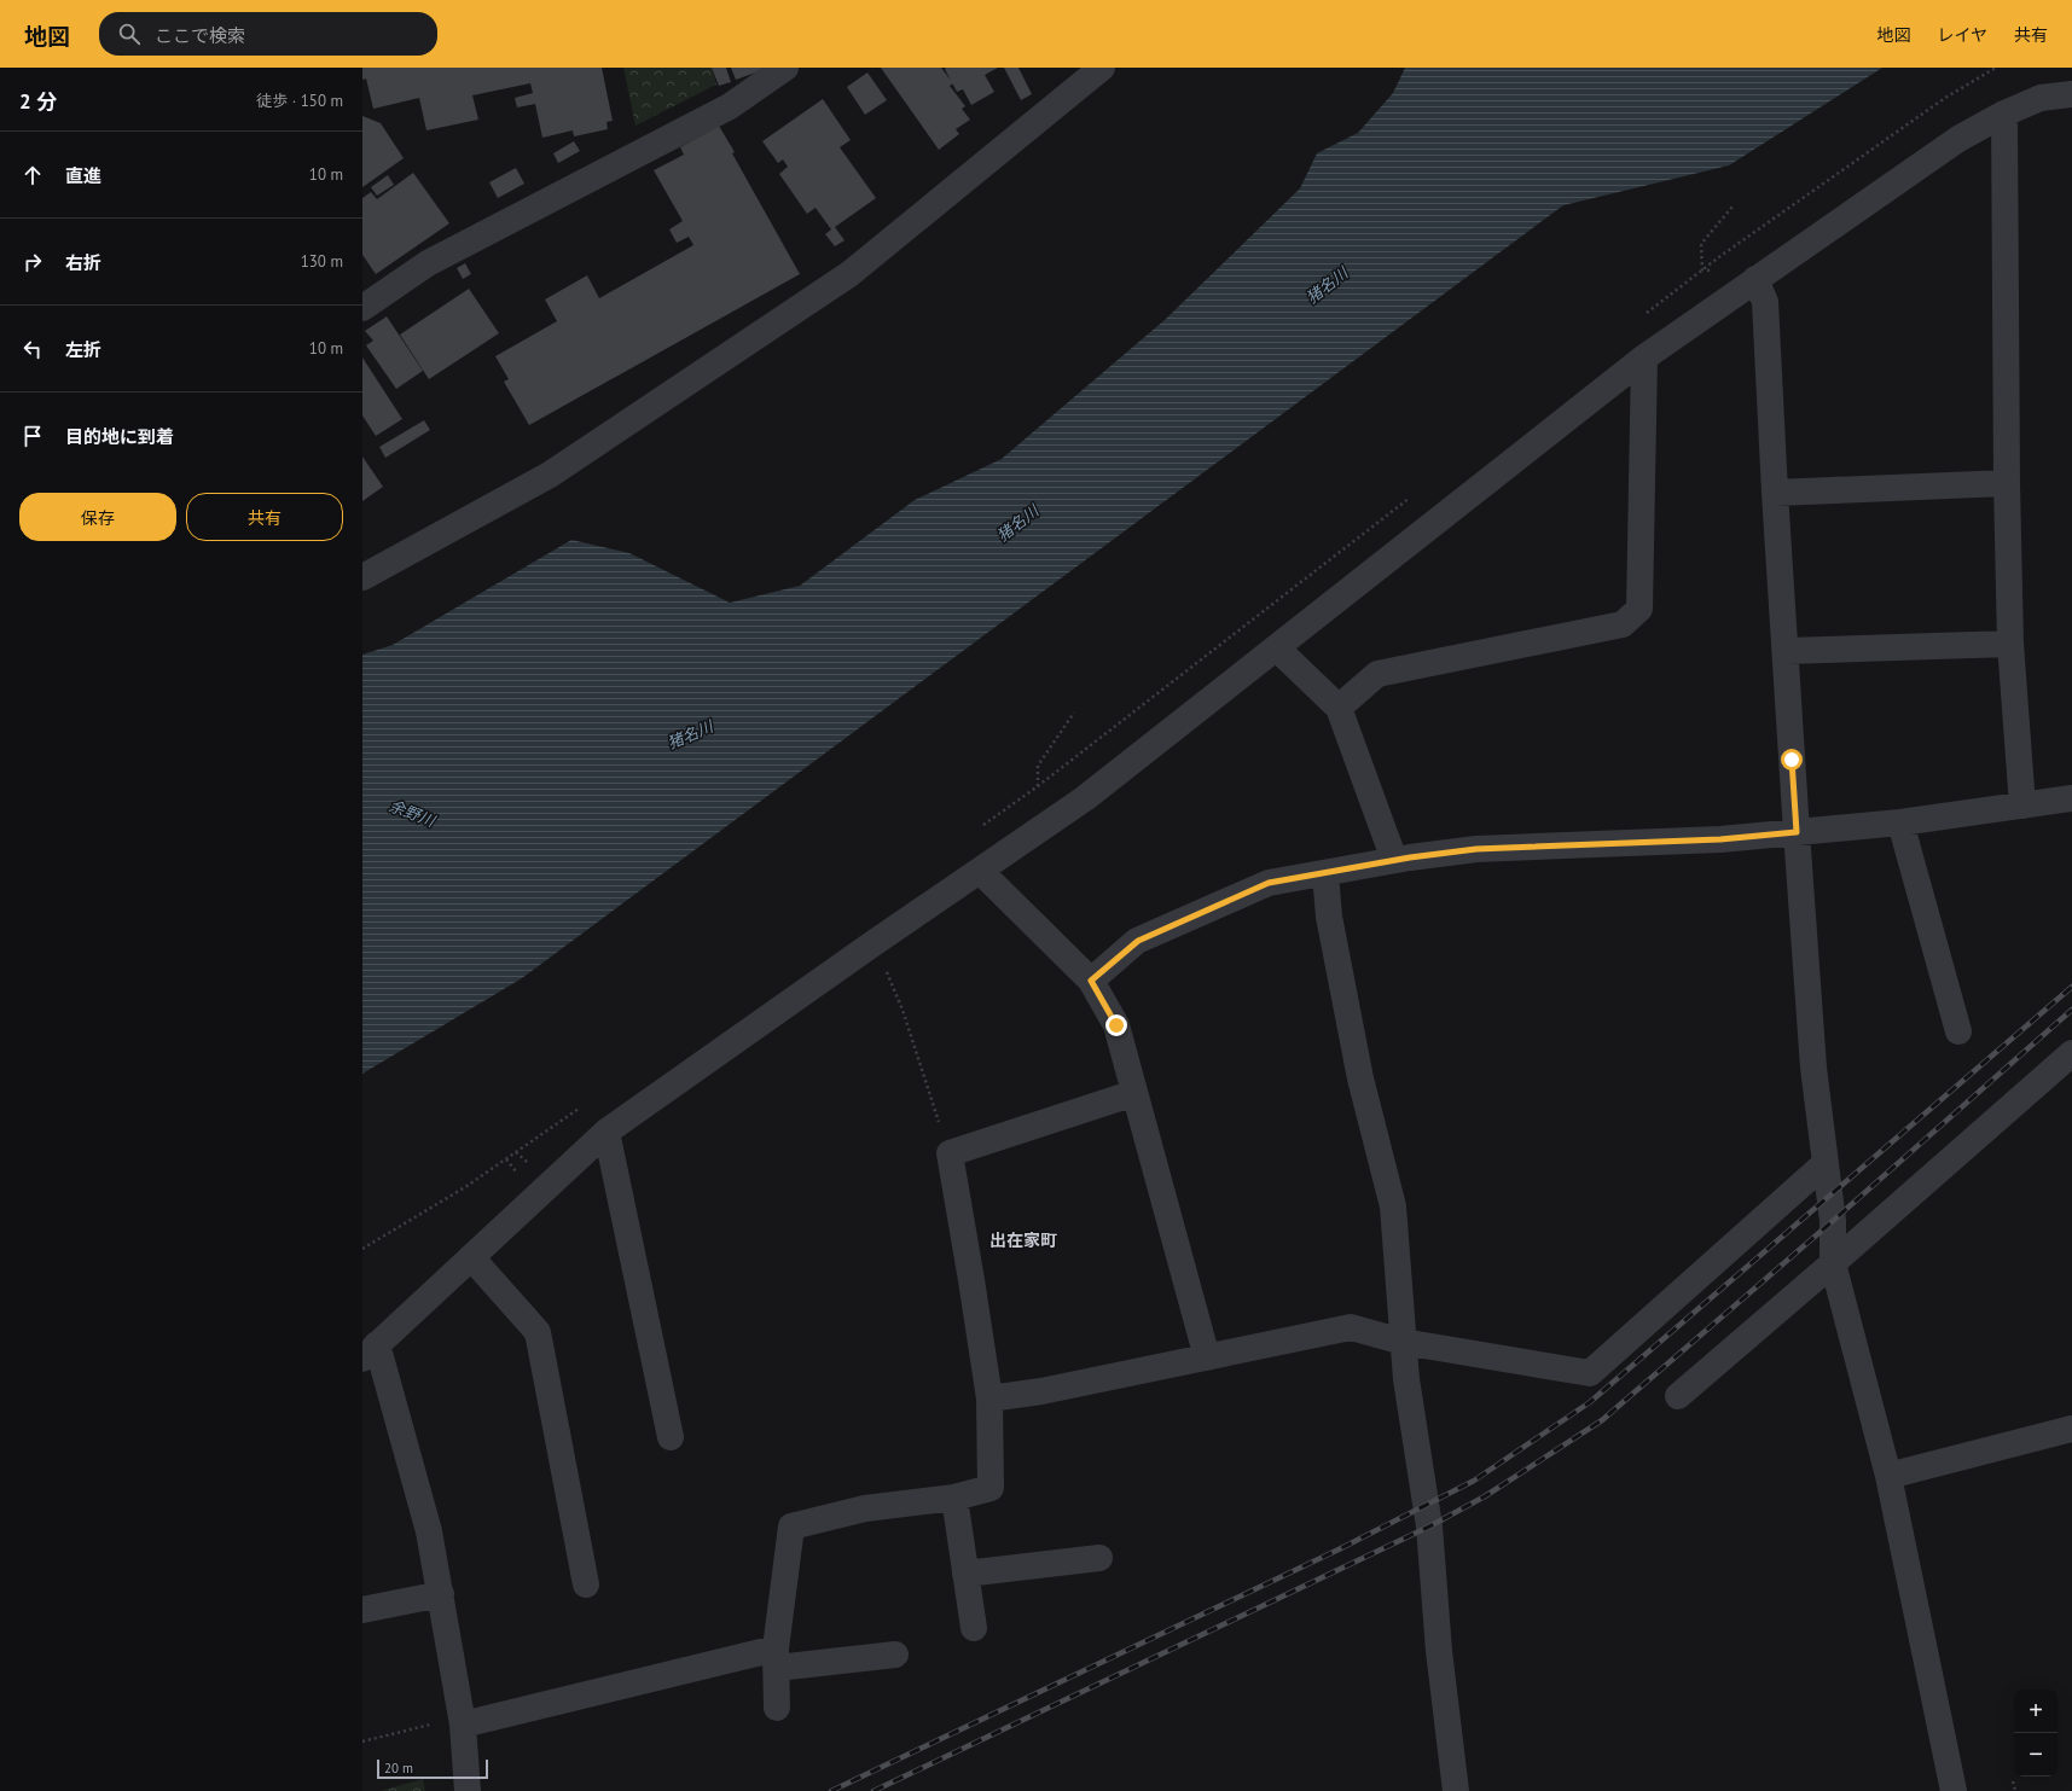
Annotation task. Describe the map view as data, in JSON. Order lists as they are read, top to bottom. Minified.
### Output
{"districts":["出在家町"],"water":["猪名川","余野川"],"scale_bar":"20 m","page":{"header":"地図","search":"ここで検索","nav":["地図","レイヤ","共有"],"heading":["2 分","徒歩 · 150 m"],"list":[["直進","10 m"],["右折","130 m"],["左折","10 m"],"目的地に到着"],"buttons":["保存","共有"],"map_buttons":["+","−"],"scale":"20 m"}}
